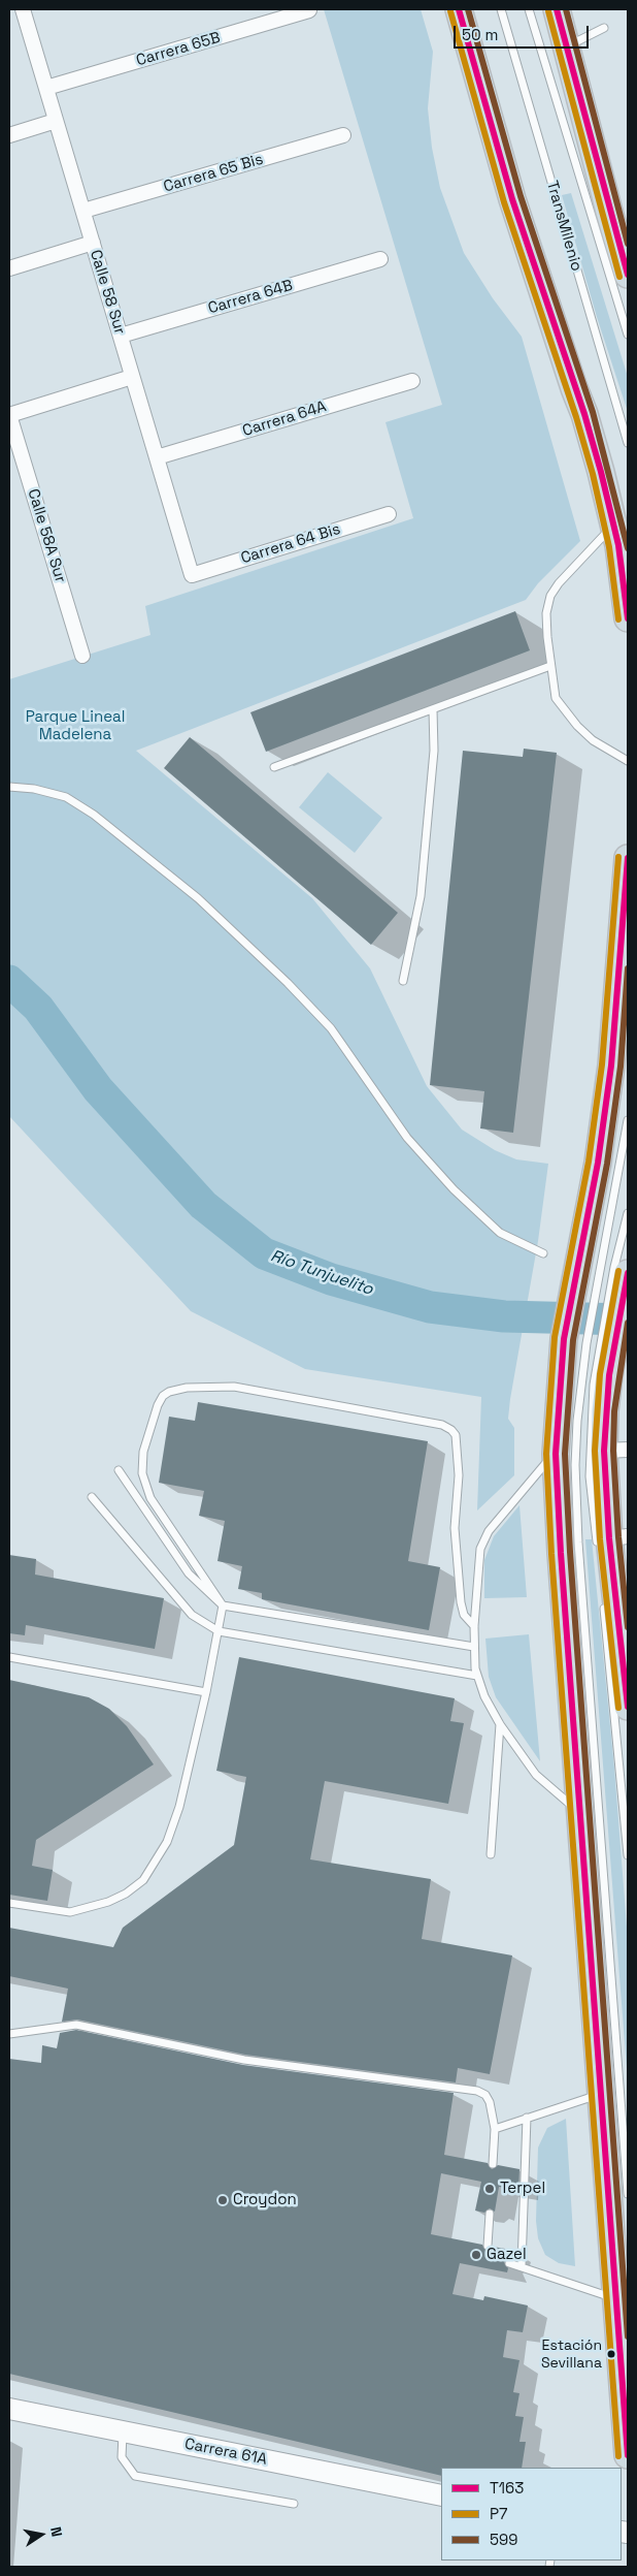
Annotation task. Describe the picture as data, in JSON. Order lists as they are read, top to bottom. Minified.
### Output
{"streets":{"street":["Carrera 65B","Carrera 65 Bis","Calle 58 Sur","Carrera 64B","Carrera 64A","Calle 58A Sur","Carrera 64 Bis","Carrera 61A"],"lane":["TransMilenio"]},"crossings":[["Carrera 65B","Calle 58 Sur"],["Carrera 65 Bis","Calle 58 Sur"],["Calle 58 Sur","Carrera 64B"],["Calle 58 Sur","Carrera 64A"],["Calle 58 Sur","Carrera 64 Bis"]],"water":["Río Tunjuelito"],"parks":["Parque Lineal Madelena"],"places":["Terpel","Croydon","Gazel","Estación Sevillana"],"lines":["transit line T163","transit line 599","transit line P7"],"legend":["T163","P7","599"],"scale_bar":"50 m","north":"right"}
